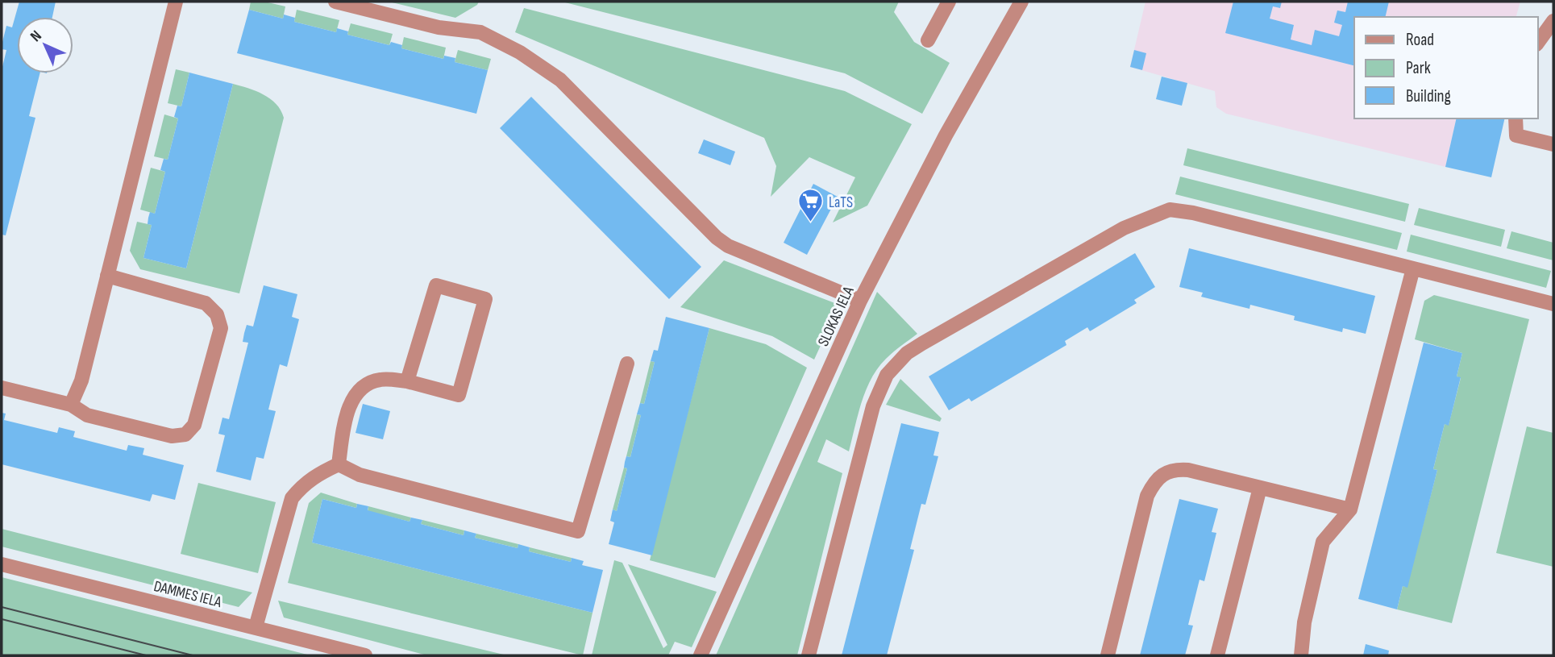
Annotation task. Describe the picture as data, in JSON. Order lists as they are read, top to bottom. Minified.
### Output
{"streets":{"street":["SLOKAS IELA","DAMMES IELA"]},"places":{"supermarket":["LaTS"]},"legend":["Road","Park","Building"],"north":"top left"}
